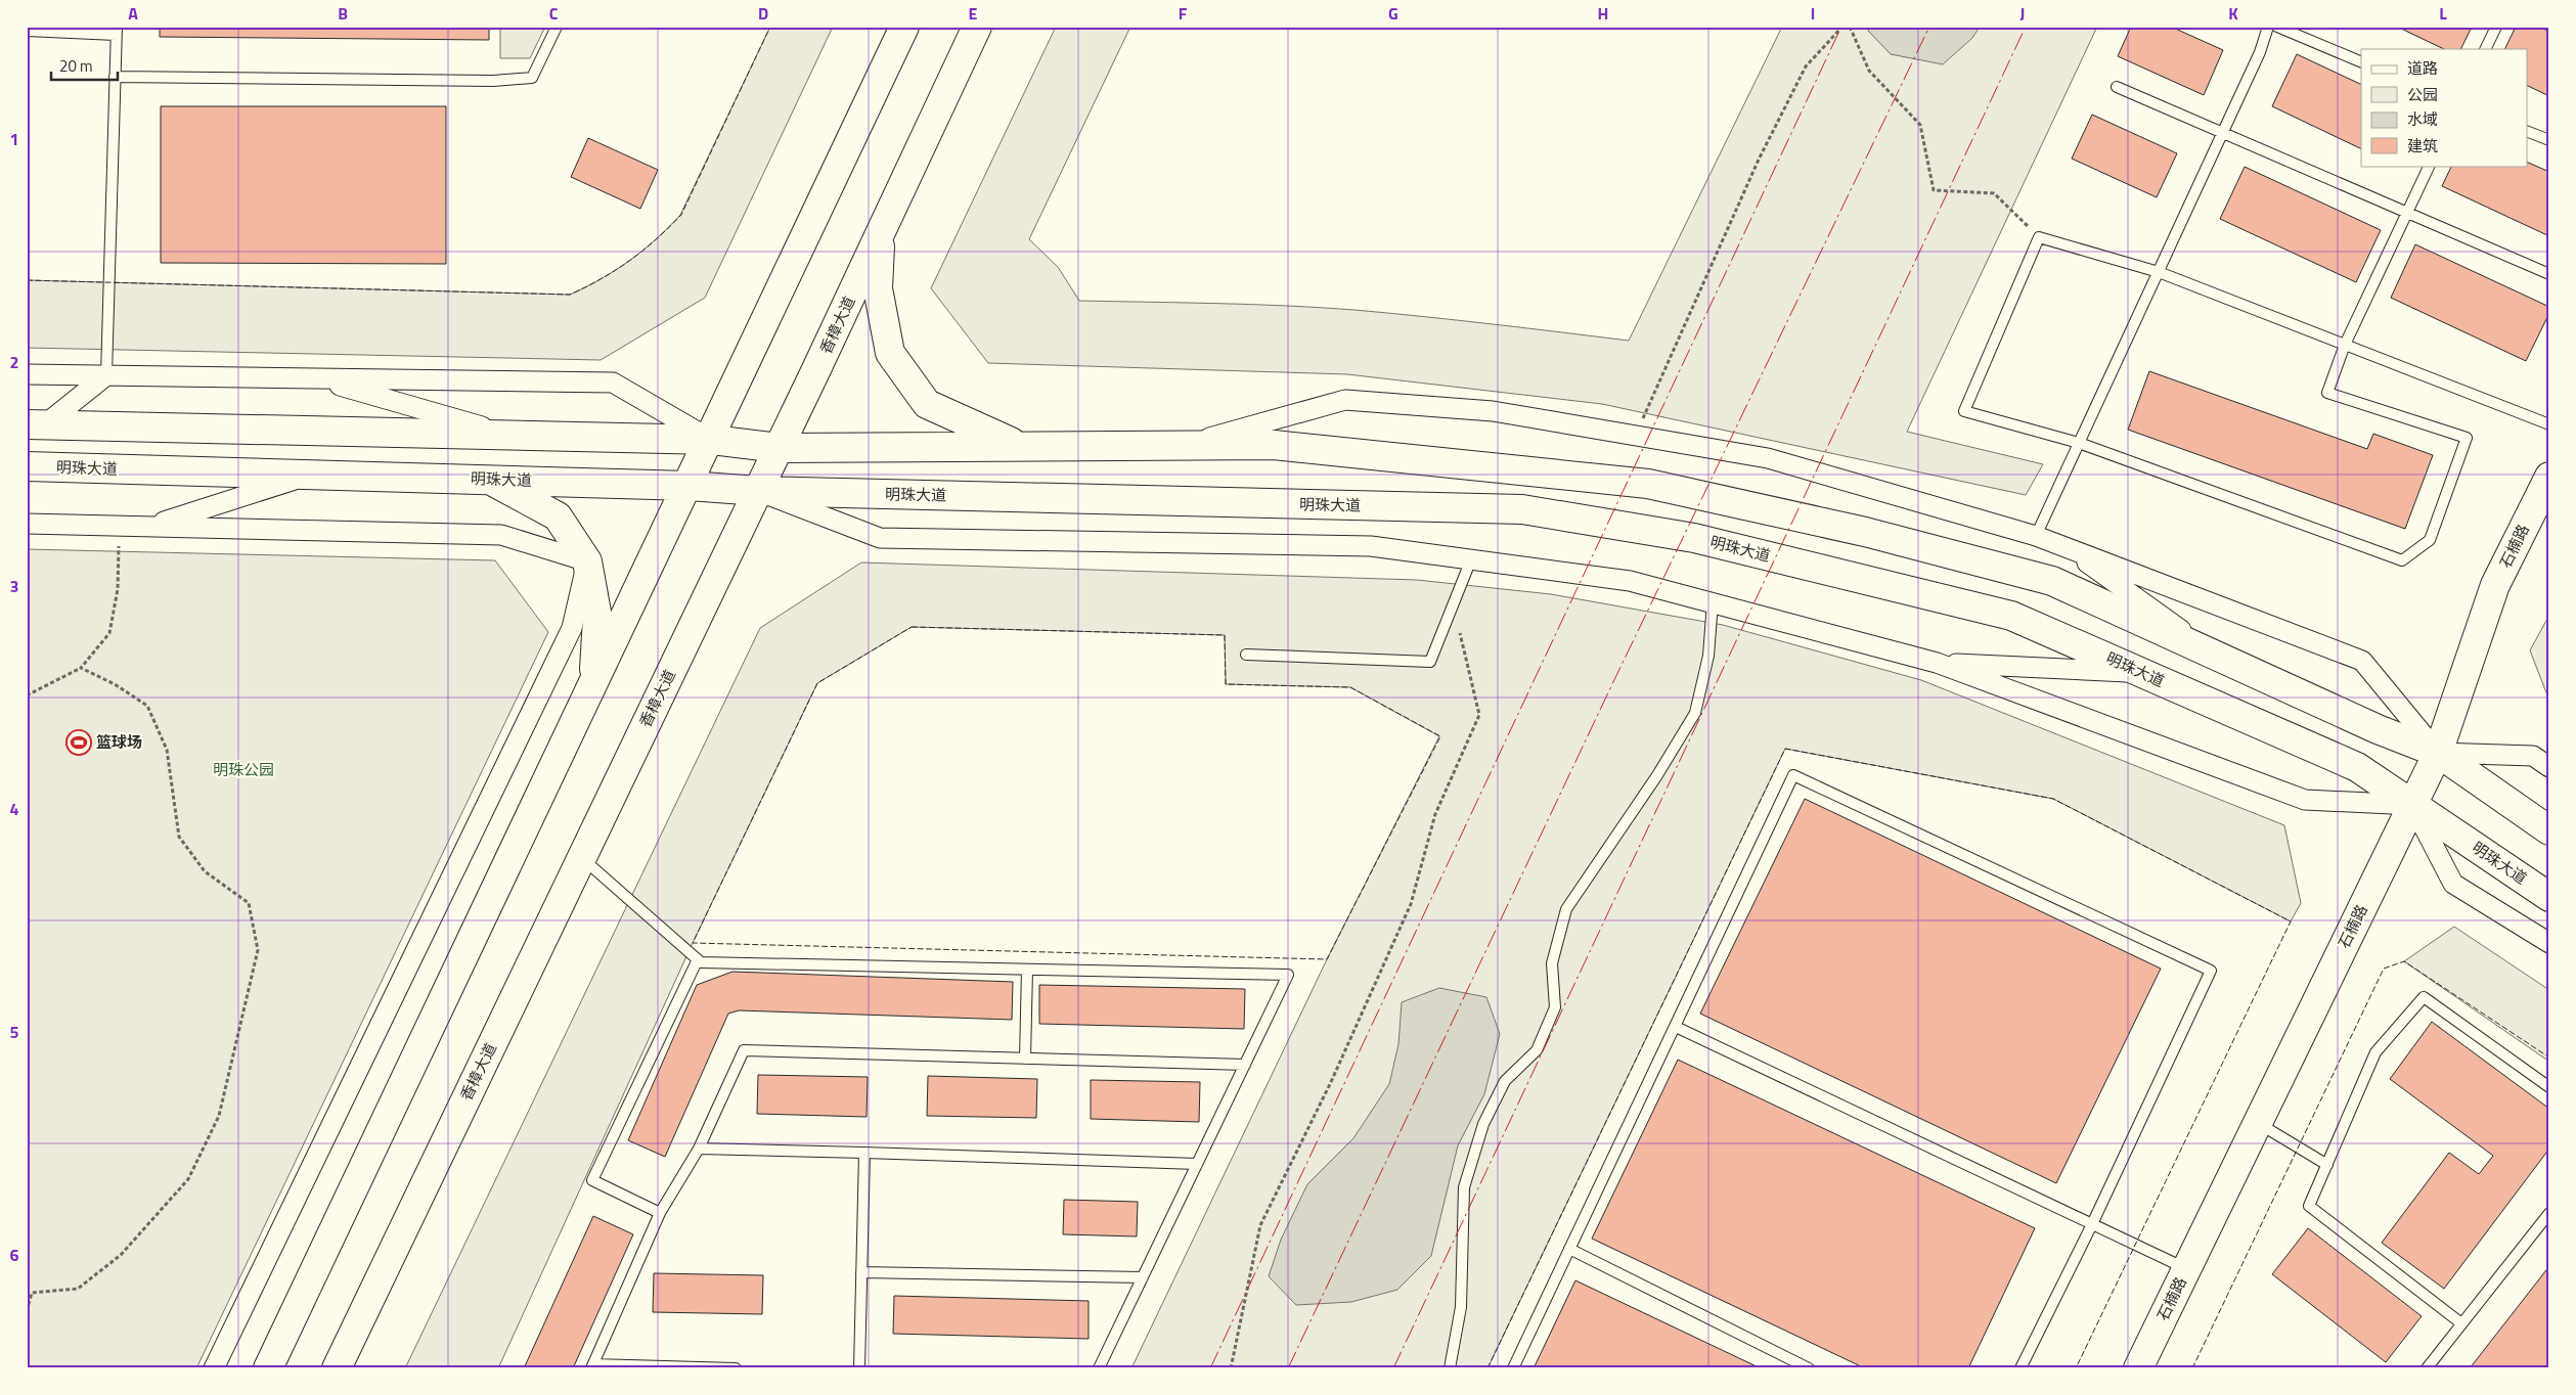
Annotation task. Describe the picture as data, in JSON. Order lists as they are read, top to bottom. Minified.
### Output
{"streets":{"main road":["香樟大道","明珠大道","石楠路"]},"crossings":[["香樟大道","明珠大道"],["明珠大道","石楠路"]],"parks":["明珠公园"],"places":{"sports":["篮球场"]},"legend":["道路","公园","水域","建筑"],"scale_bar":"20 m","grid":{"columns":["A","B","C","D","E","F","G","H","I","J","K","L"],"rows":["1","2","3","4","5","6"]}}
